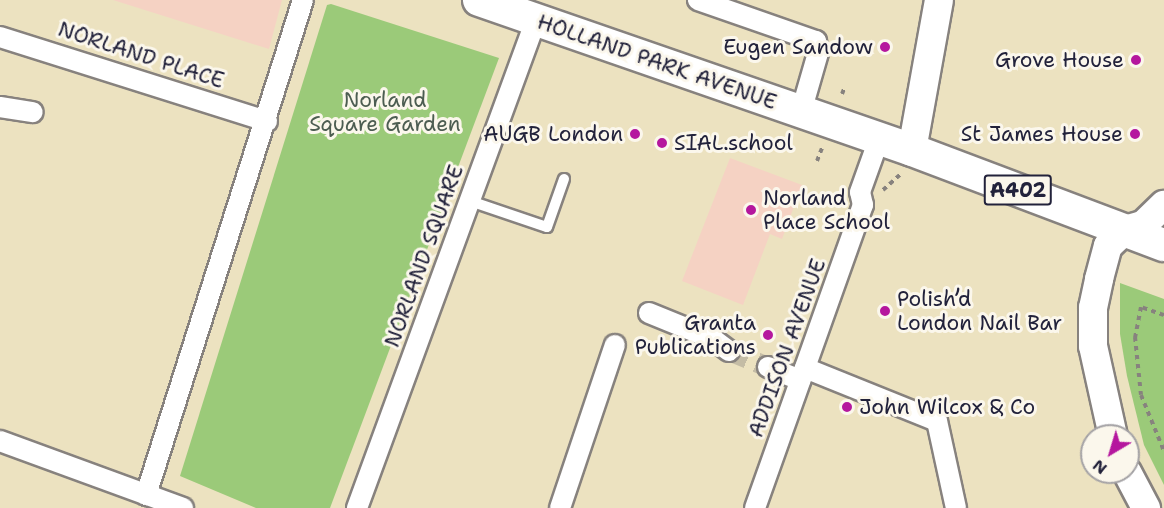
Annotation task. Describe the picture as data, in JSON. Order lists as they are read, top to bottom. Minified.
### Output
{"streets":{"main road":["HOLLAND PARK AVENUE","A402"],"street":["NORLAND PLACE","NORLAND SQUARE","ADDISON AVENUE"]},"crossings":[["HOLLAND PARK AVENUE","NORLAND SQUARE"],["HOLLAND PARK AVENUE","ADDISON AVENUE"]],"parks":["Norland Square Garden"],"places":["Eugen Sandow","Grove House","AUGB London","St James House","SIAL.school","Norland Place School","Polish’d London Nail Bar","Granta Publications","John Wilcox & Co"],"north":"bottom left"}
